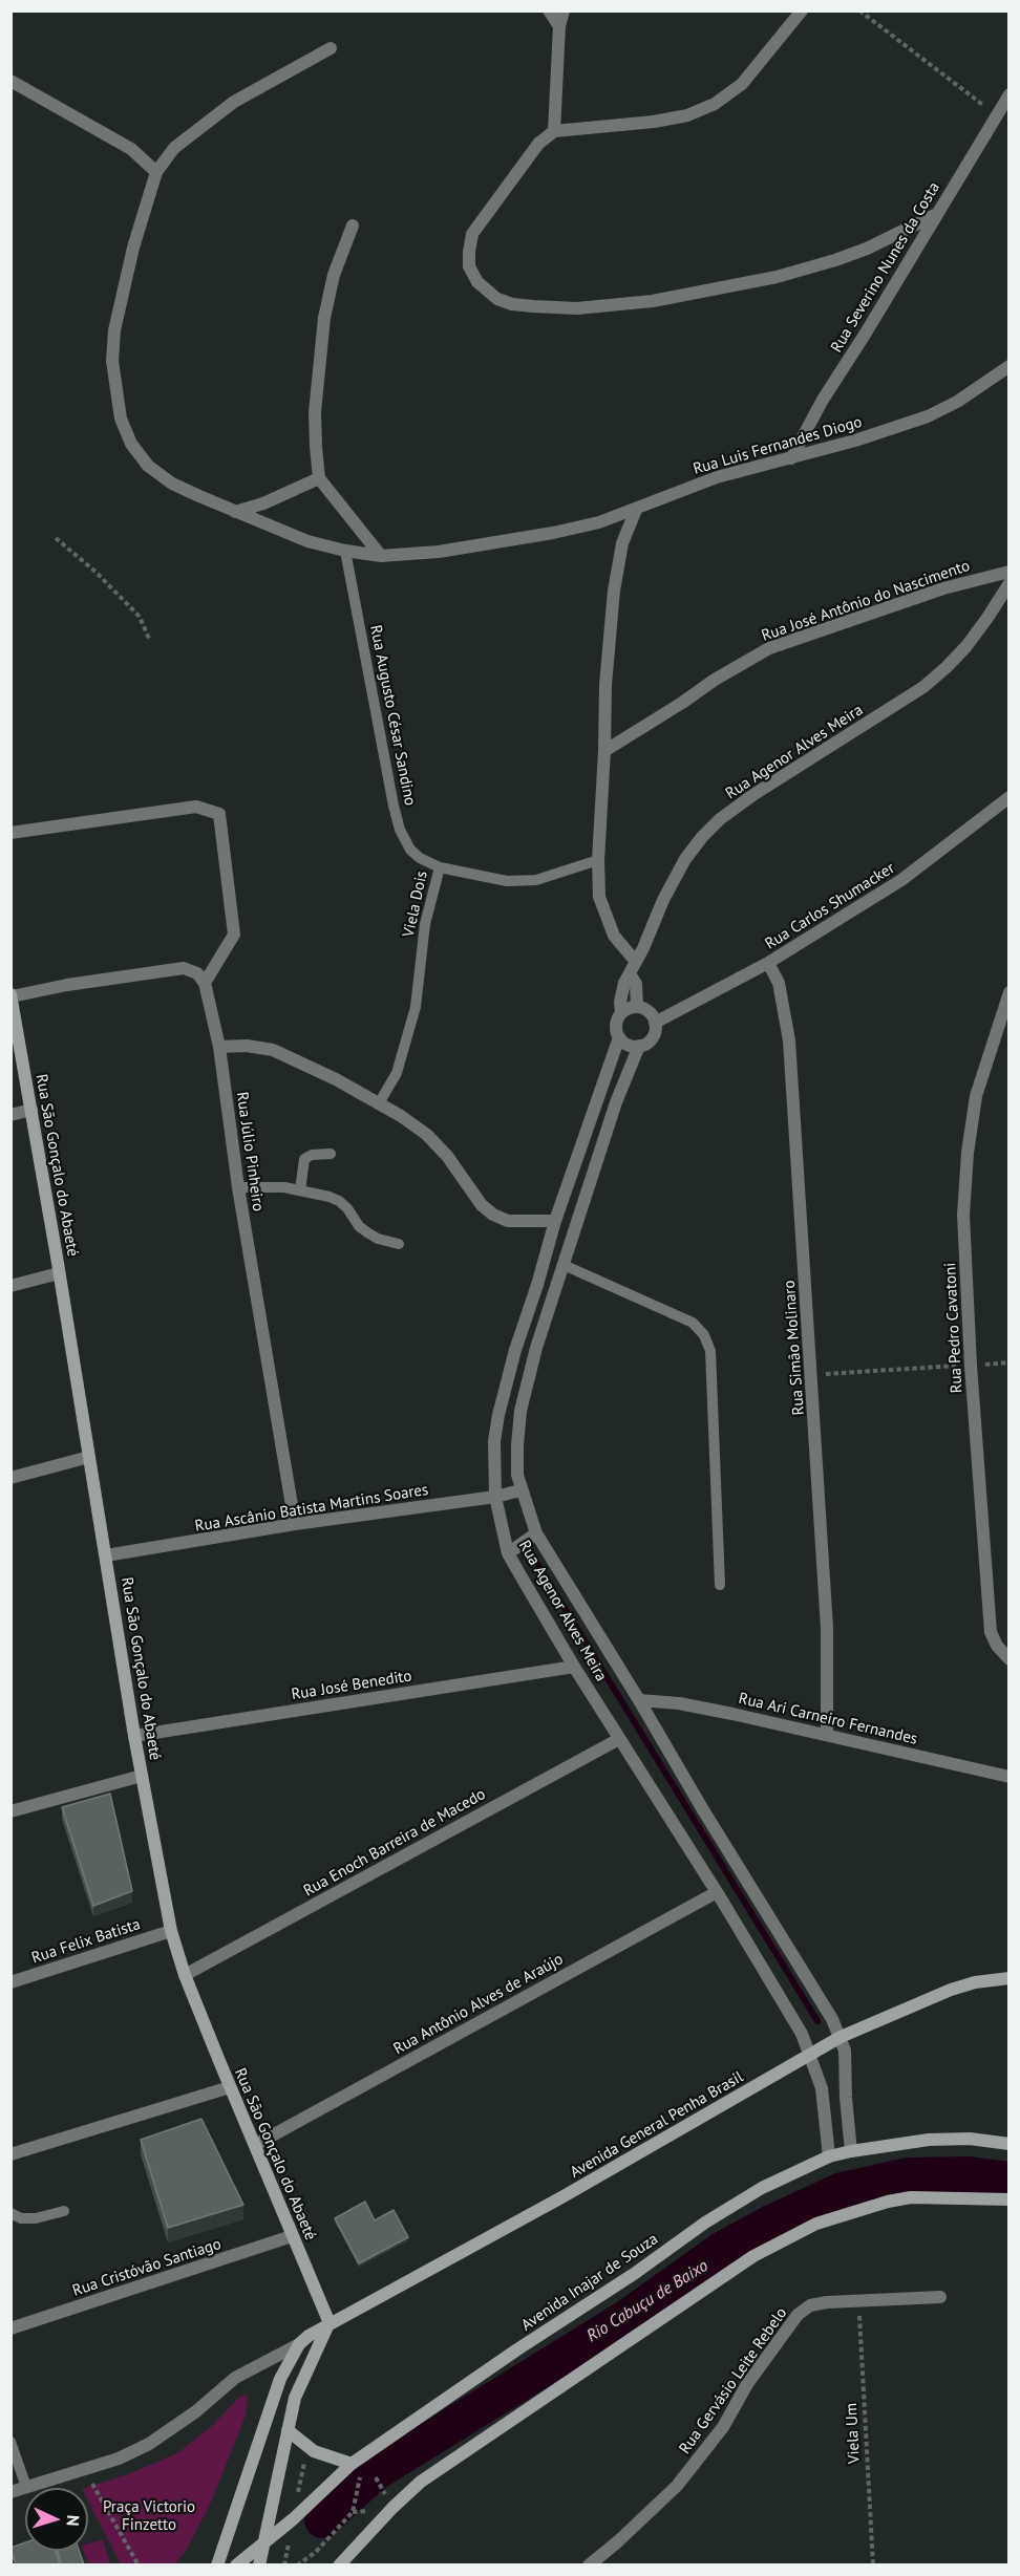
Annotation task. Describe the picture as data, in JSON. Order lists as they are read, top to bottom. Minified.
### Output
{"streets":{"street":["Rua Severino Nunes da Costa","Rua Luis Fernandes Diogo","Rua José Antônio do Nascimento","Rua Agenor Alves Meira","Rua Carlos Shumacker","Rua Júlio Pinheiro","Rua São Gonçalo do Abaeté","Rua Pedro Cavatoni","Rua Simão Molinaro","Rua Ascânio Batista Martins Soares","Rua José Benedito","Rua Ari Carneiro Fernandes","Rua Enoch Barreira de Macedo","Rua Felix Batista","Rua Antônio Alves de Araújo","Avenida General Penha Brasil","Rua Cristóvão Santiago","Avenida Inajar de Souza","Rua Gervásio Leite Rebelo"],"lane":["Rua Augusto César Sandino","Viela Dois"],"path":["Viela Um"]},"crossings":[["Rua Severino Nunes da Costa","Rua Luis Fernandes Diogo"],["Rua Luis Fernandes Diogo","Rua Augusto César Sandino"],["Rua Augusto César Sandino","Viela Dois"],["Rua Agenor Alves Meira","Rua Carlos Shumacker"],["Rua Agenor Alves Meira","Rua Ascânio Batista Martins Soares"],["Rua Agenor Alves Meira","Rua José Benedito"],["Rua Agenor Alves Meira","Rua Ari Carneiro Fernandes"],["Rua Agenor Alves Meira","Rua Enoch Barreira de Macedo"],["Rua Agenor Alves Meira","Rua Antônio Alves de Araújo"],["Rua Agenor Alves Meira","Avenida General Penha Brasil"],["Rua Agenor Alves Meira","Avenida Inajar de Souza"],["Rua Carlos Shumacker","Rua Simão Molinaro"],["Rua Júlio Pinheiro","Rua Ascânio Batista Martins Soares"],["Rua São Gonçalo do Abaeté","Rua Ascânio Batista Martins Soares"],["Rua São Gonçalo do Abaeté","Rua José Benedito"],["Rua São Gonçalo do Abaeté","Rua Enoch Barreira de Macedo"],["Rua São Gonçalo do Abaeté","Rua Felix Batista"],["Rua São Gonçalo do Abaeté","Rua Antônio Alves de Araújo"],["Rua São Gonçalo do Abaeté","Avenida General Penha Brasil"],["Rua São Gonçalo do Abaeté","Rua Cristóvão Santiago"],["Rua Simão Molinaro","Rua Ari Carneiro Fernandes"],["Rua Gervásio Leite Rebelo","Viela Um"]],"water":["Rio Cabuçu de Baixo"],"parks":["Praça Victorio Finzetto"],"north":"right"}
